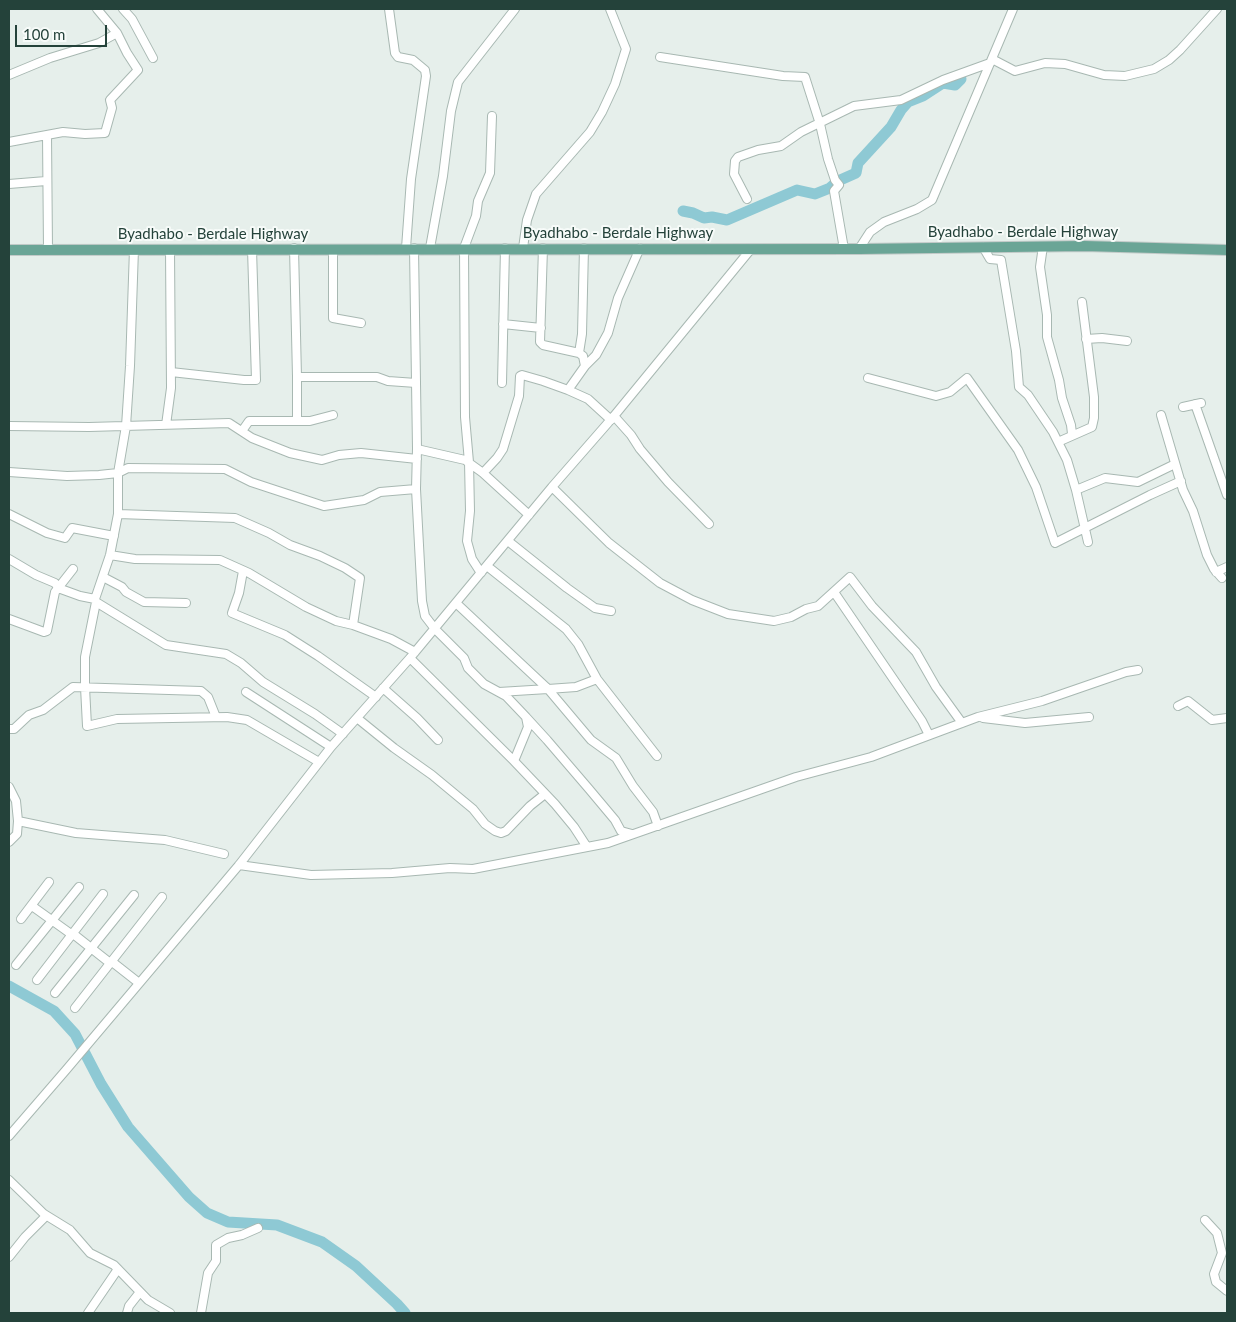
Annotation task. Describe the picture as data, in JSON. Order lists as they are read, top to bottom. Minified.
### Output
{"streets":{"main road":["Byadhabo - Berdale Highway"]},"scale_bar":"100 m"}
